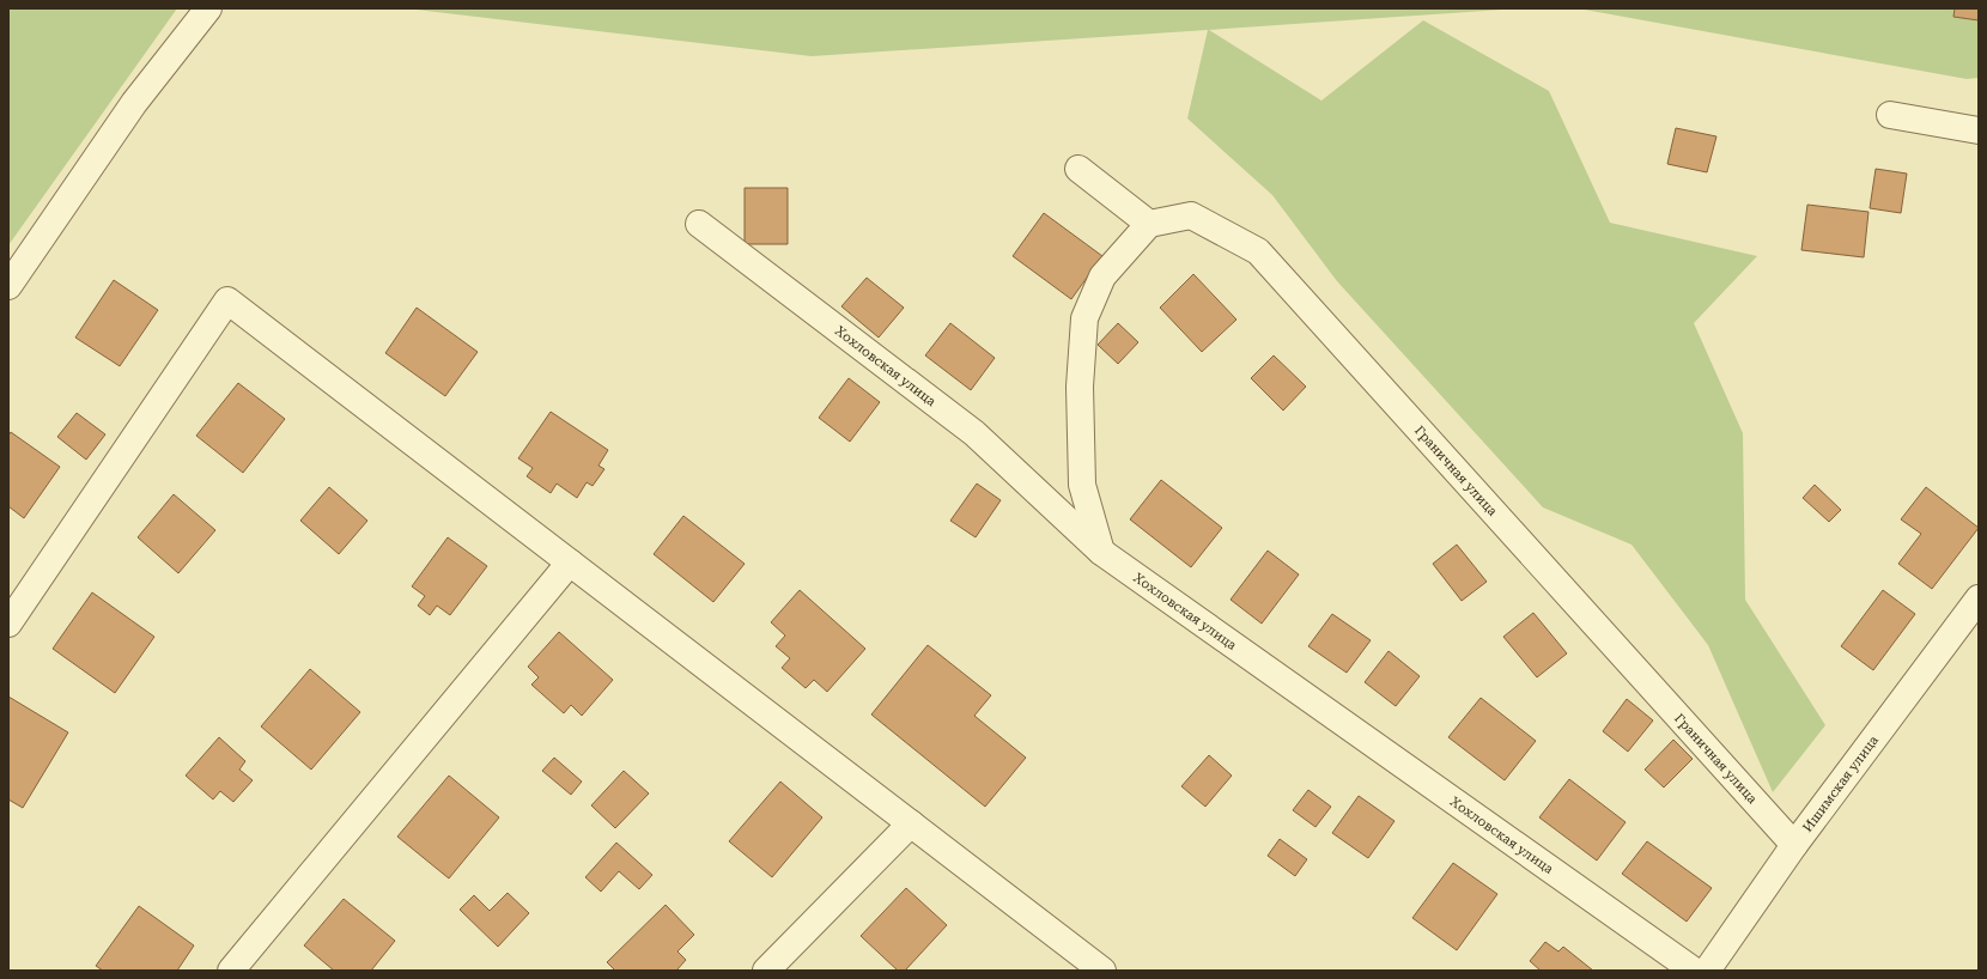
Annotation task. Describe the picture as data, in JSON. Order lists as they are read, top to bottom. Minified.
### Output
{"streets":{"street":["Хохловская улица","Граничная улица","Ишимская улица"]},"crossings":[["Граничная улица","Ишимская улица"]]}
